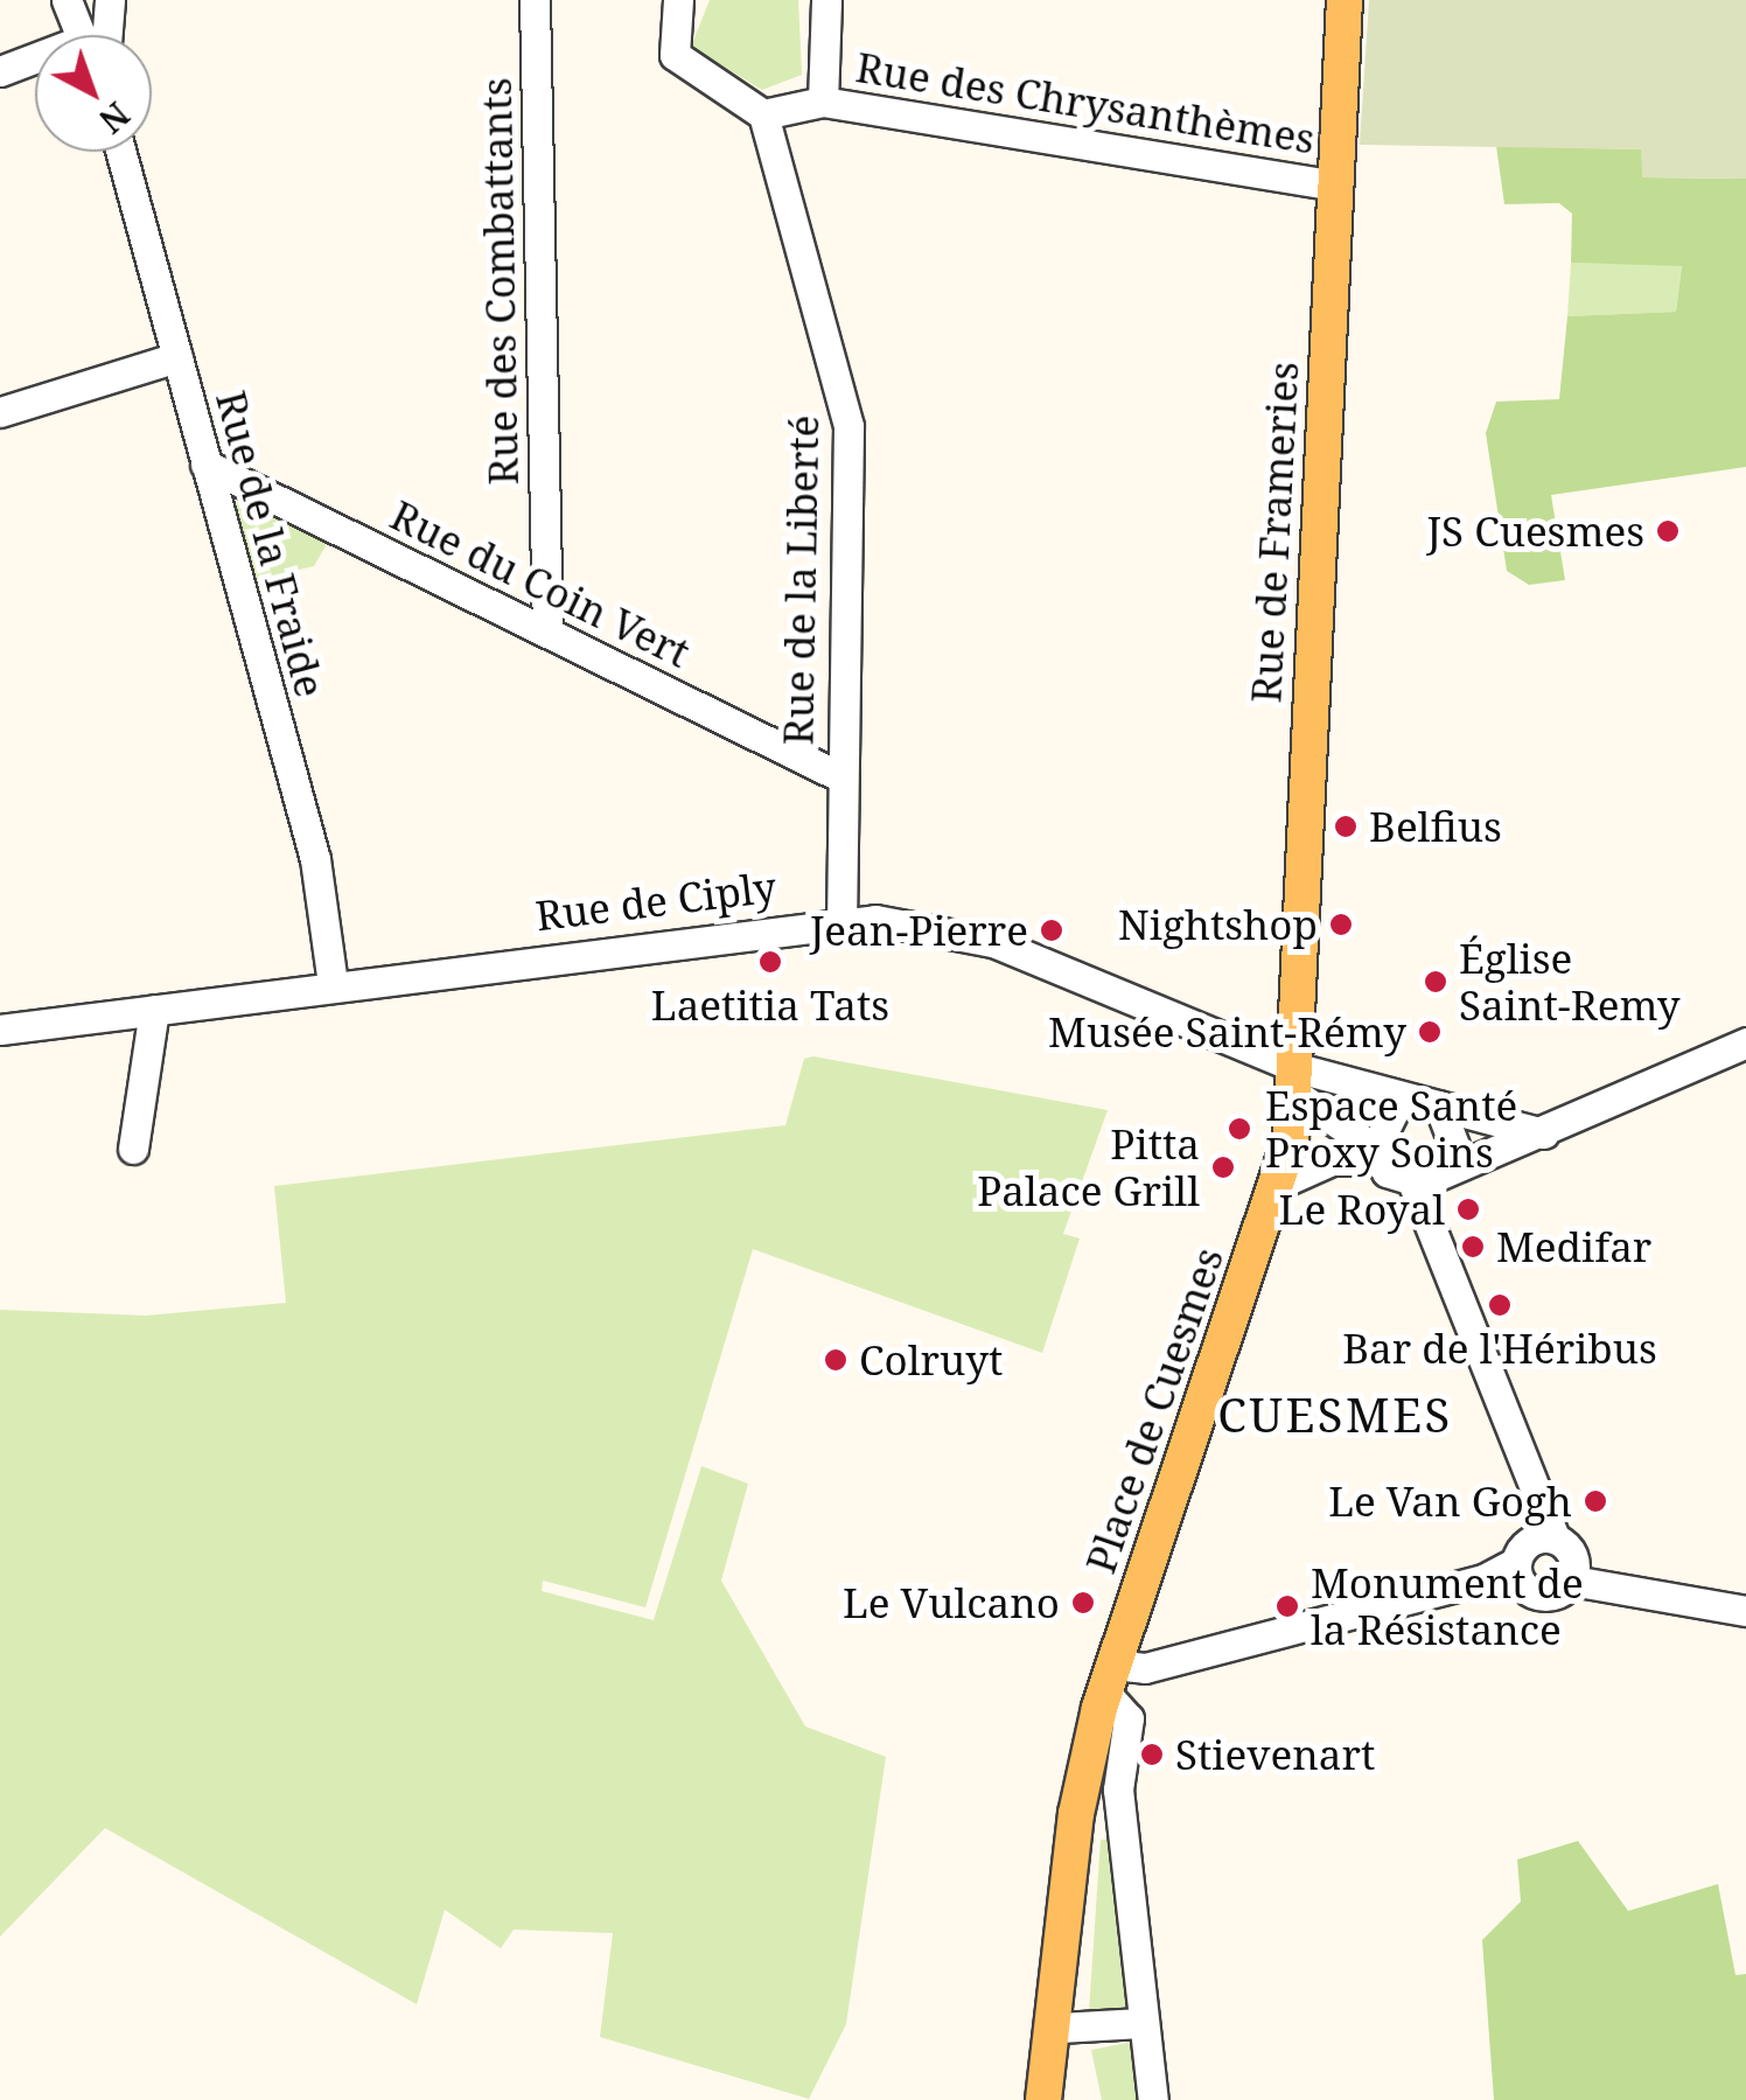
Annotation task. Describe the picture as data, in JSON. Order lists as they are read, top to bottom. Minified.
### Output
{"streets":{"main road":["Rue de Frameries","Place de Cuesmes"],"street":["Rue des Chrysanthèmes","Rue des Combattants","Rue de la Fraide","Rue de la Liberté","Rue du Coin Vert","Rue de Ciply"]},"crossings":[["Rue des Chrysanthèmes","Rue de Frameries"],["Rue des Chrysanthèmes","Rue de la Liberté"],["Rue des Combattants","Rue du Coin Vert"],["Rue de Frameries","Rue de Ciply"],["Rue de Frameries","Place de Cuesmes"],["Rue de la Fraide","Rue du Coin Vert"],["Rue de la Fraide","Rue de Ciply"],["Rue de la Liberté","Rue du Coin Vert"],["Rue de la Liberté","Rue de Ciply"],["Rue de Ciply","Place de Cuesmes"]],"districts":["CUESMES"],"places":["JS Cuesmes","Belfius","Nightshop","Jean-Pierre","Laetitia Tats","Église Saint-Remy","Musée Saint-Rémy","Espace Santé Proxy Soins","Pitta Palace Grill","Le Royal","Medifar","Bar de l'Héribus","Colruyt","Le Van Gogh","Le Vulcano","Monument de la Résistance","Stievenart"],"north":"bottom right"}
